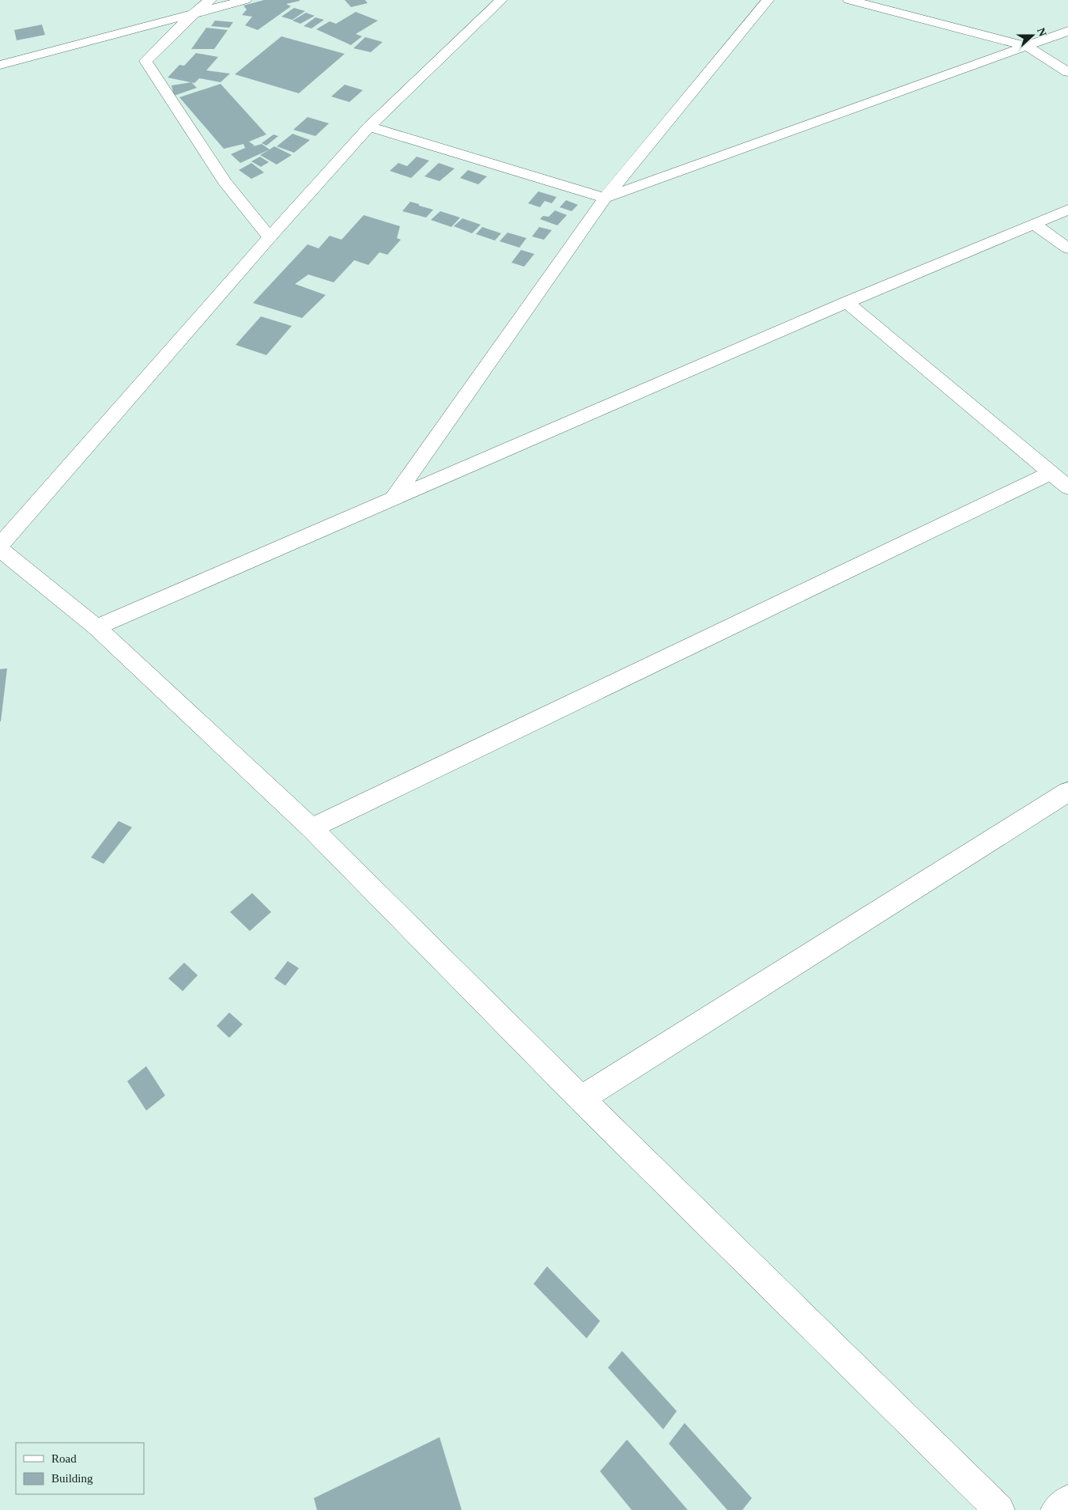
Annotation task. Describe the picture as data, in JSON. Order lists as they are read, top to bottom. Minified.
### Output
{"legend":["Road","Building"],"north":"right"}
